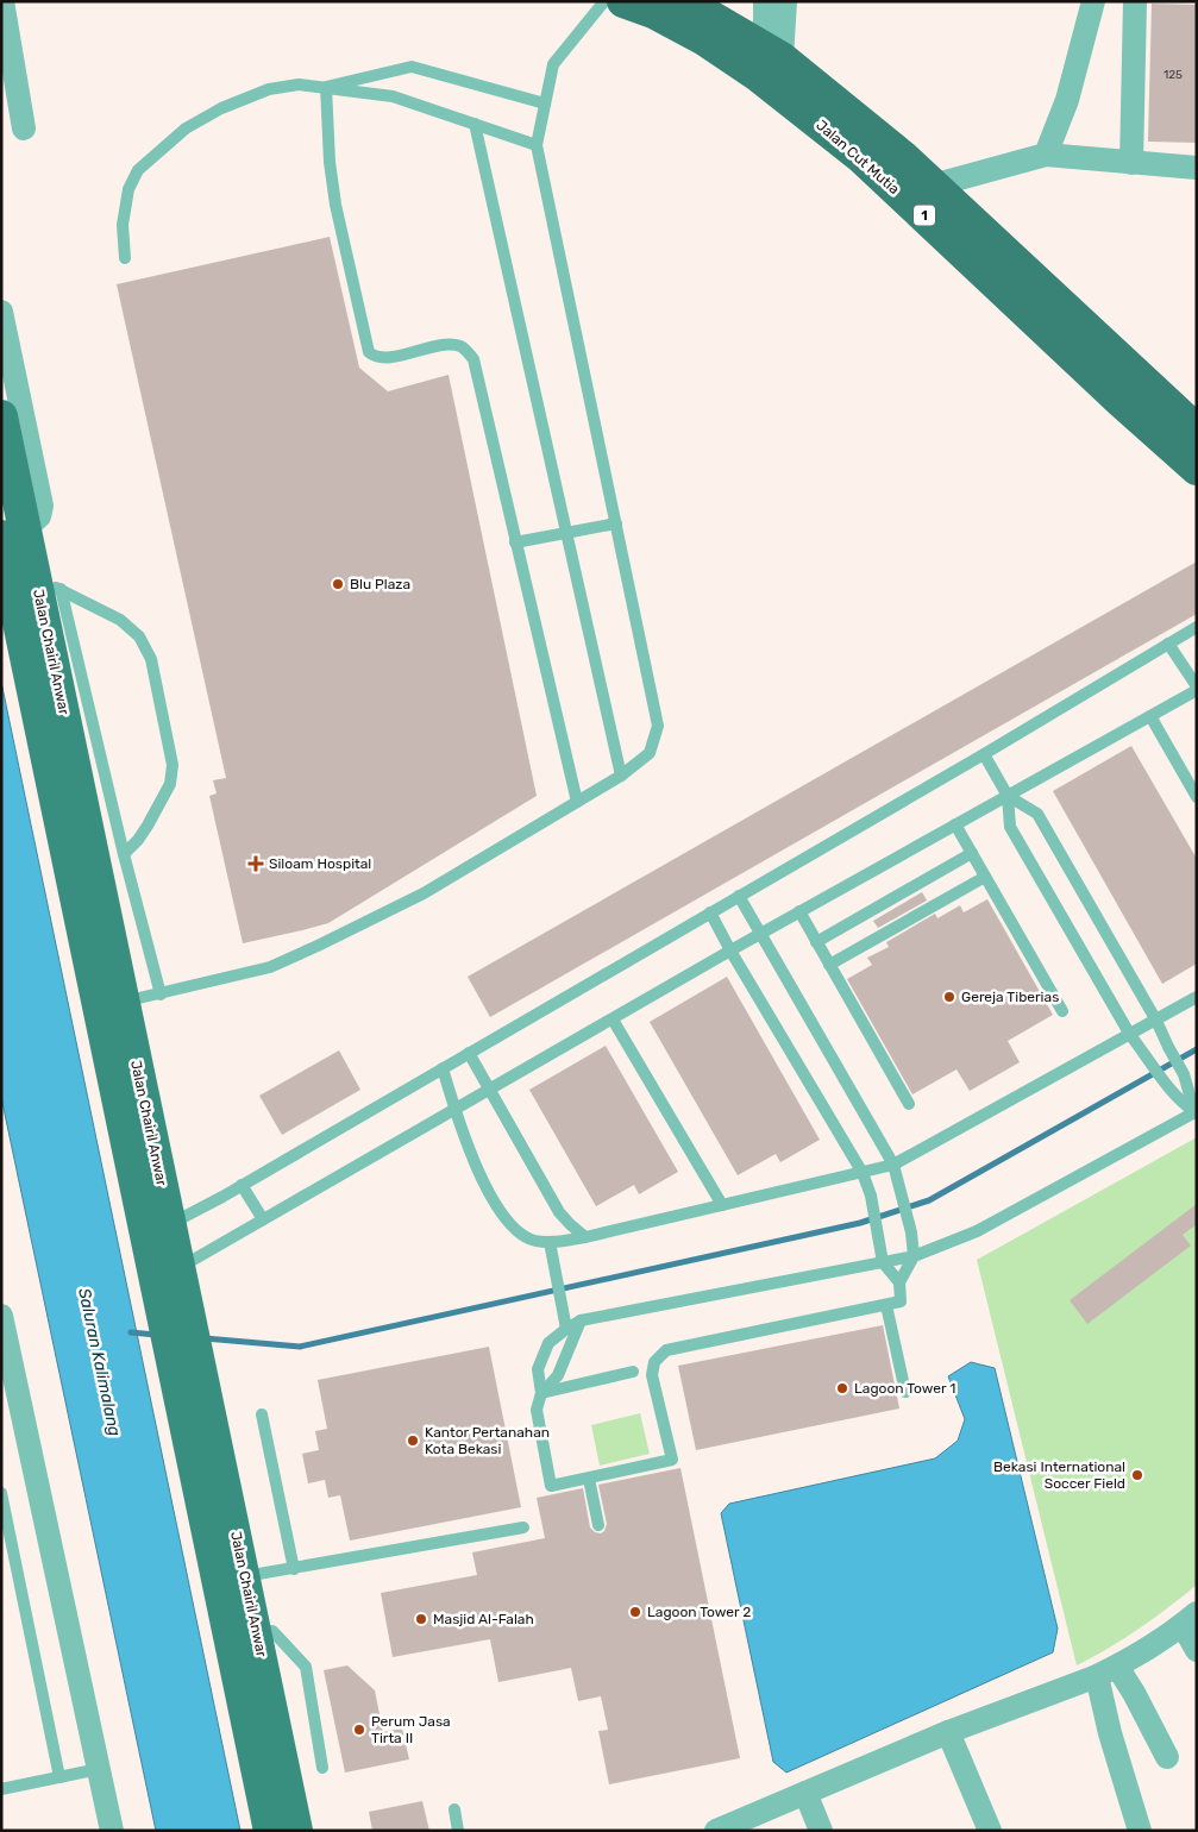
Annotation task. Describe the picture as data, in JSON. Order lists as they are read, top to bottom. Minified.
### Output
{"streets":{"highway":["Jalan Cut Mutia","1"],"main road":["Jalan Chairil Anwar"]},"water":["Saluran Kalimalang"],"places":{"other":["Blu Plaza","Gereja Tiberias","Lagoon Tower 1","Kantor Pertanahan Kota Bekasi","Bekasi International Soccer Field","Lagoon Tower 2","Masjid Al-Falah","Perum Jasa Tirta II"],"health":["Siloam Hospital"]},"house_numbers":["125"]}
